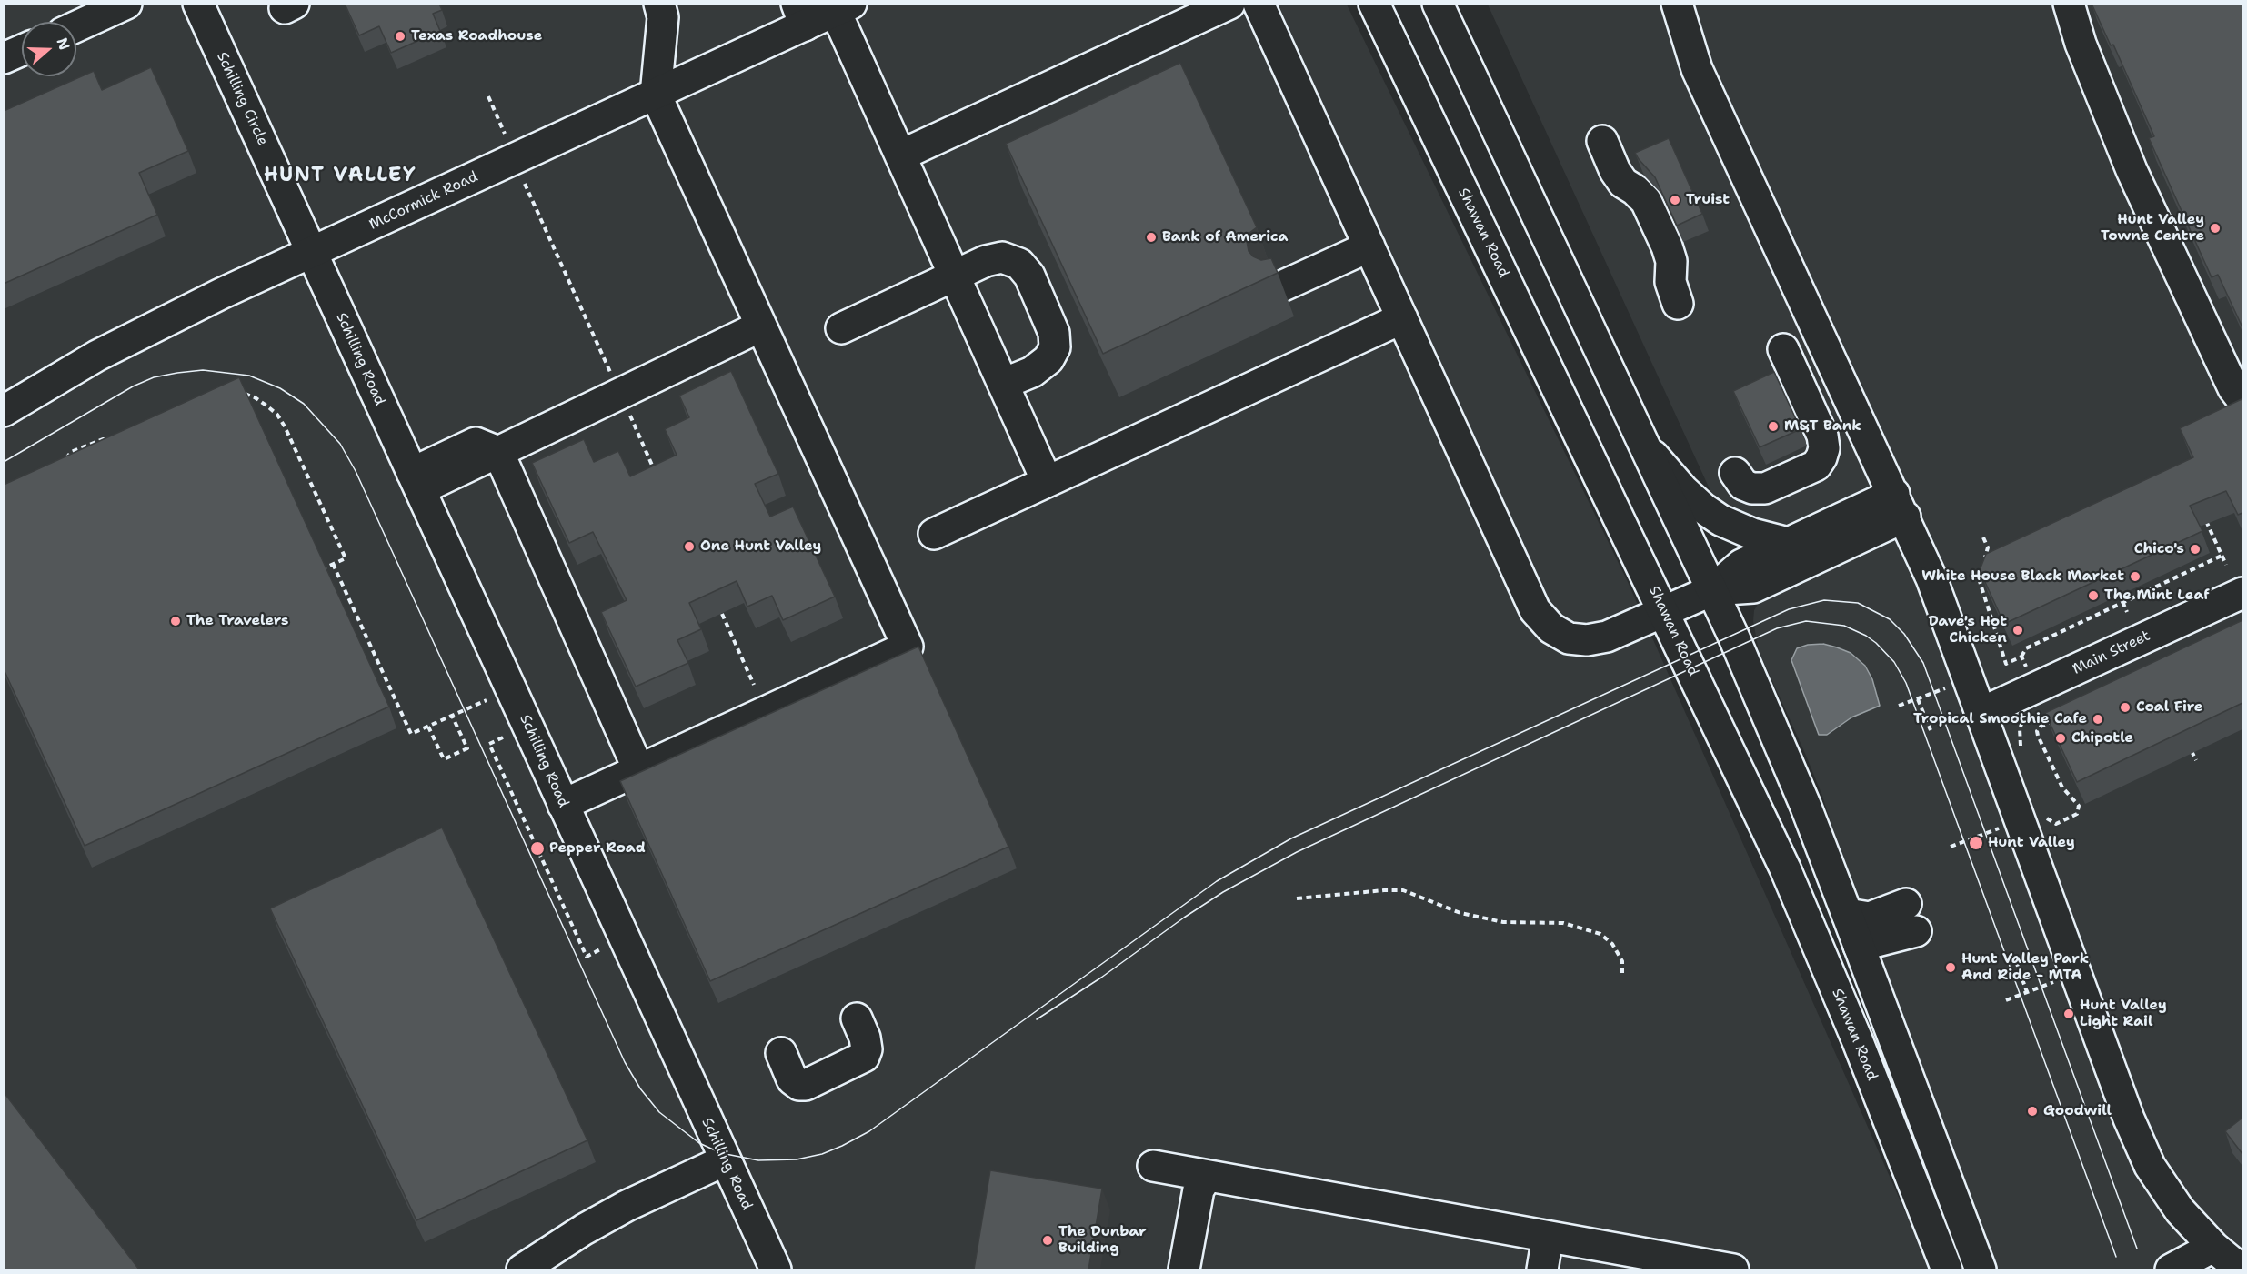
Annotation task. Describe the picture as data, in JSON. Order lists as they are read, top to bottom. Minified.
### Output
{"streets":{"main road":["Schilling Circle","McCormick Road","Shawan Road","Schilling Road","Main Street"]},"crossings":[["Schilling Circle","McCormick Road"],["Schilling Circle","Schilling Road"],["McCormick Road","Schilling Road"]],"districts":["HUNT VALLEY"],"places":["Texas Roadhouse","Truist","Hunt Valley Towne Centre","Bank of America","M&T Bank","One Hunt Valley","Chico's","White House Black Market","The Mint Leaf","The Travelers","Dave's Hot Chicken","Coal Fire","Tropical Smoothie Cafe","Chipotle","Hunt Valley","Pepper Road","Hunt Valley Park And Ride - MTA","Hunt Valley Light Rail","Goodwill","The Dunbar Building"],"north":"right"}
